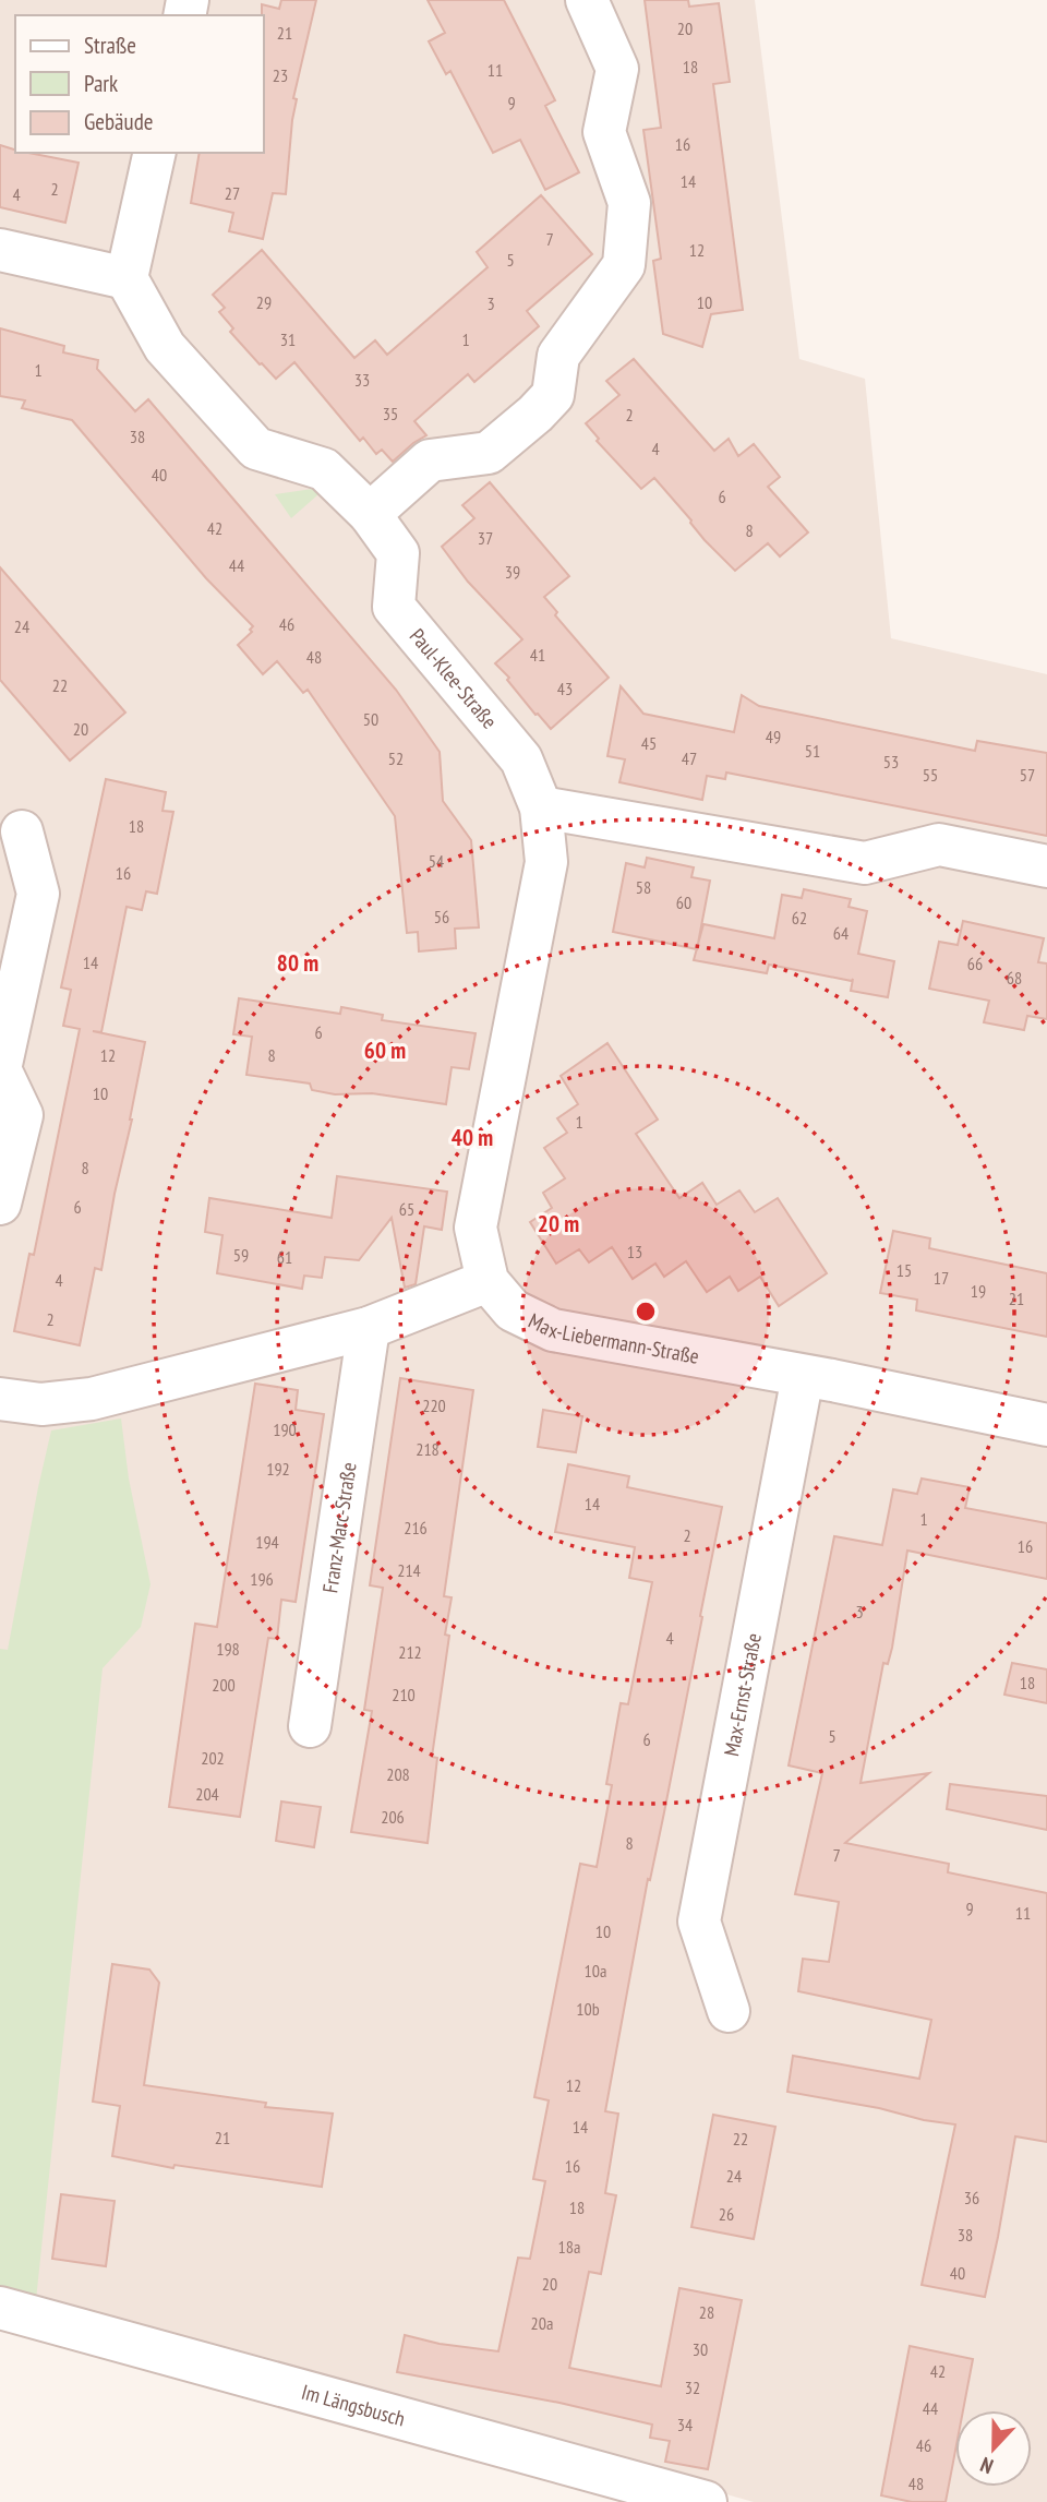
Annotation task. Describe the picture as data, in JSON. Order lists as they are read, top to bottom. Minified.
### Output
{"streets":{"street":["Paul-Klee-Straße","Max-Liebermann-Straße","Franz-Marc-Straße","Max-Ernst-Straße","Im Längsbusch"]},"crossings":[["Paul-Klee-Straße","Max-Liebermann-Straße"],["Max-Liebermann-Straße","Max-Ernst-Straße"]],"house_numbers":["20","21","18","11","23","9","16","14","2","27","4","7","12","5","29","10","3","31","1","1","33","35","2","38","4","40","6","42","8","37","44","39","46","24","41","48","22","43","50","20","49","45","51","52","47","53","55","57","18","54","16","58","60","56","62","64","14","66","68","6","12","8","10","1","8","6","65","13","59","61","15","17","4","19","21","2","220","190","218","192","14","1","216","2","194","16","214","196","3","4","198","212","18","200","210","5","6","202","208","204","206","8","7","9","11","10","10a","10b","12","14","21","22","16","24","36","18","26","38","18a","40","20","28","20a","30","42","32","44","34","46","48"],"legend":["Straße","Park","Gebäude"],"north":"bottom","rings":["80 m","60 m","40 m","20 m"]}
